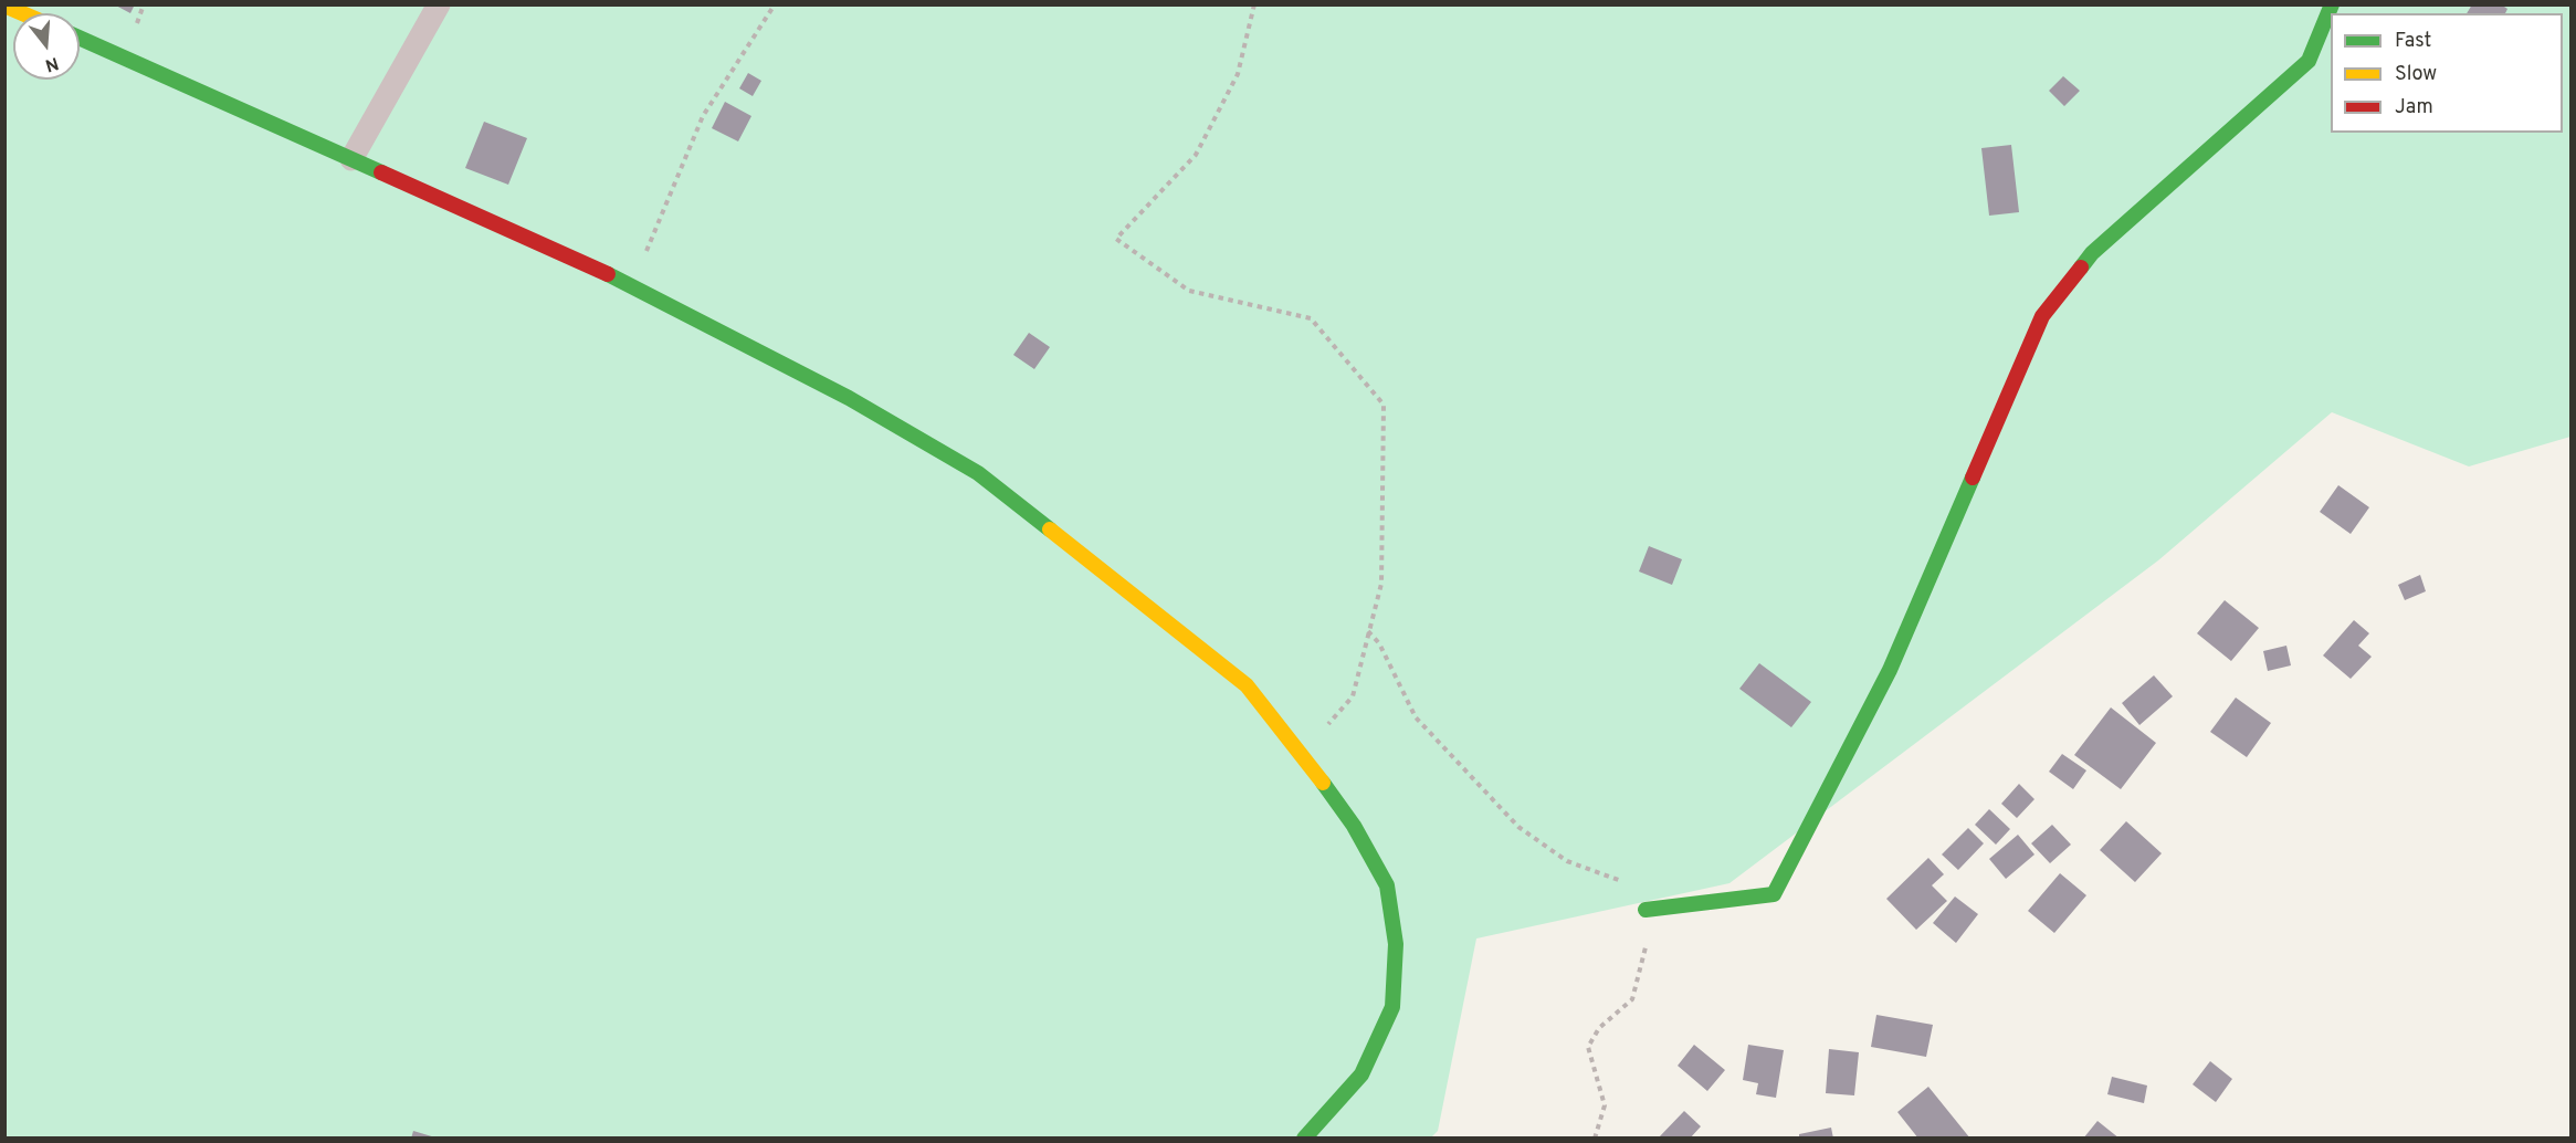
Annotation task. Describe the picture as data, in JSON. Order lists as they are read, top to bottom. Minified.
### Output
{"legend":["Fast","Slow","Jam"],"north":"bottom"}
